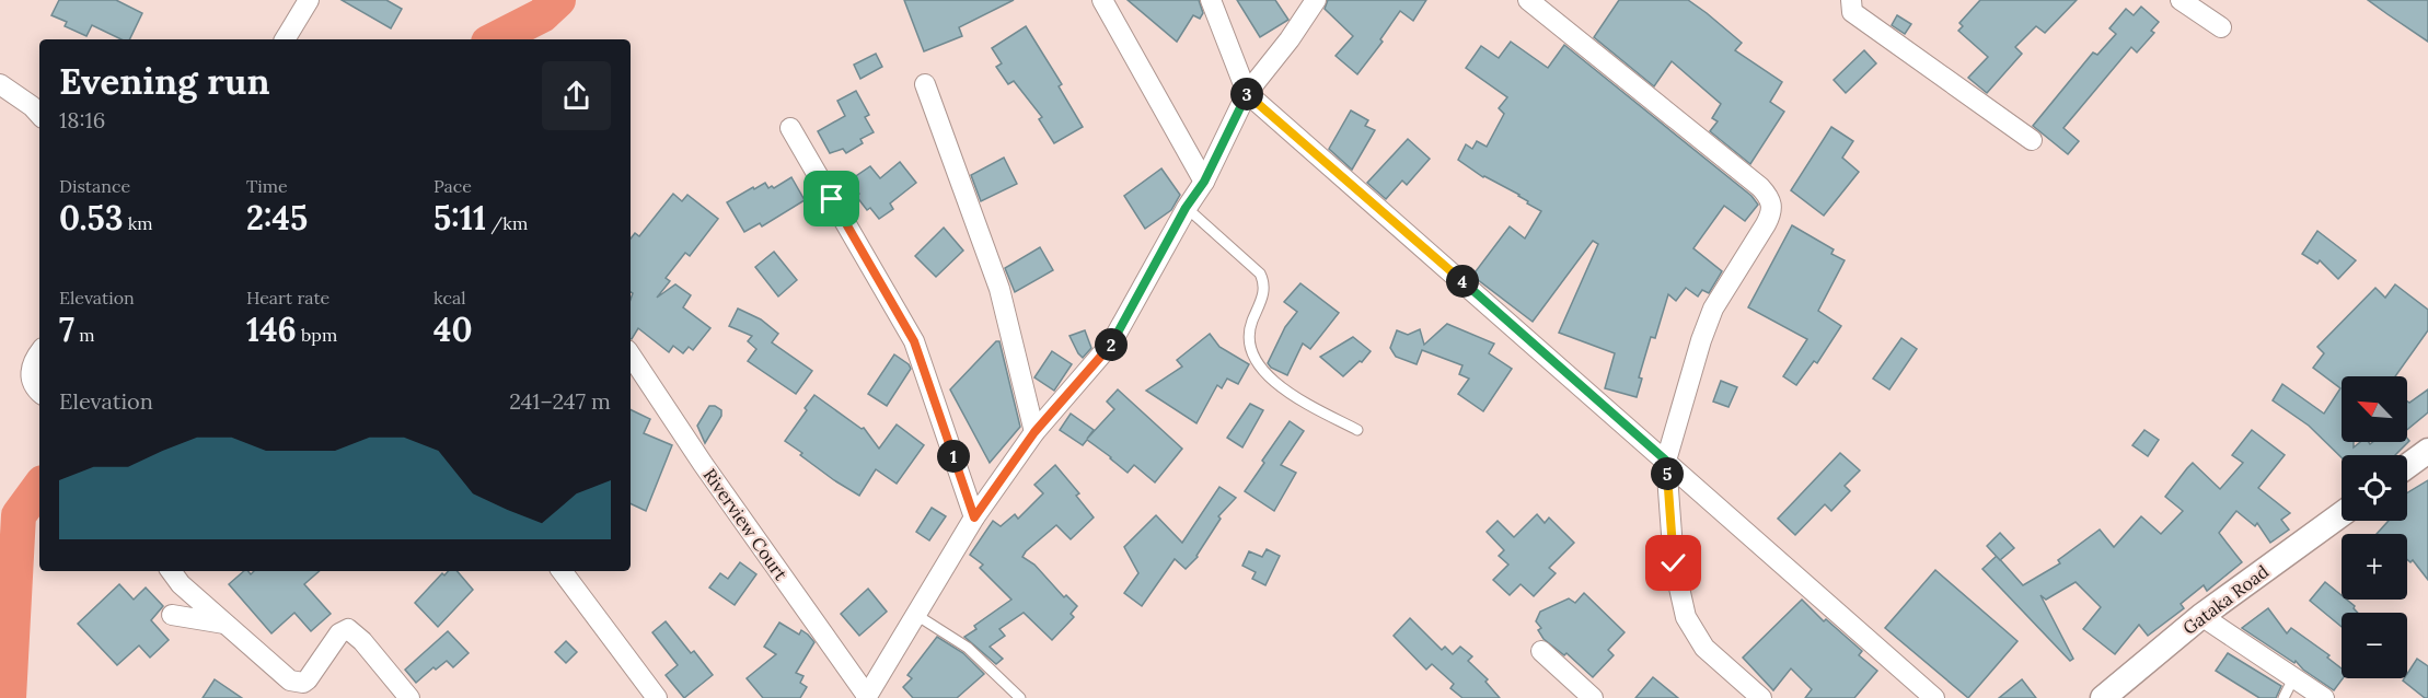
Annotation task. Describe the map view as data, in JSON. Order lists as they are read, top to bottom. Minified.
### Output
{"streets":{"street":["Riverview Court","Gataka Road"]},"north":"top left","page":{"heading":["Evening run","18:16"],"pins":["3","4","2","1","5"],"stats":[["Distance","0.53 km"],["Time","2:45"],["Pace","5:11 /km"],["Elevation","7 m"],["Heart rate","146 bpm"],["kcal","40"]],"chart":["Elevation","241–247 m"],"map_buttons":["+","−"]}}
